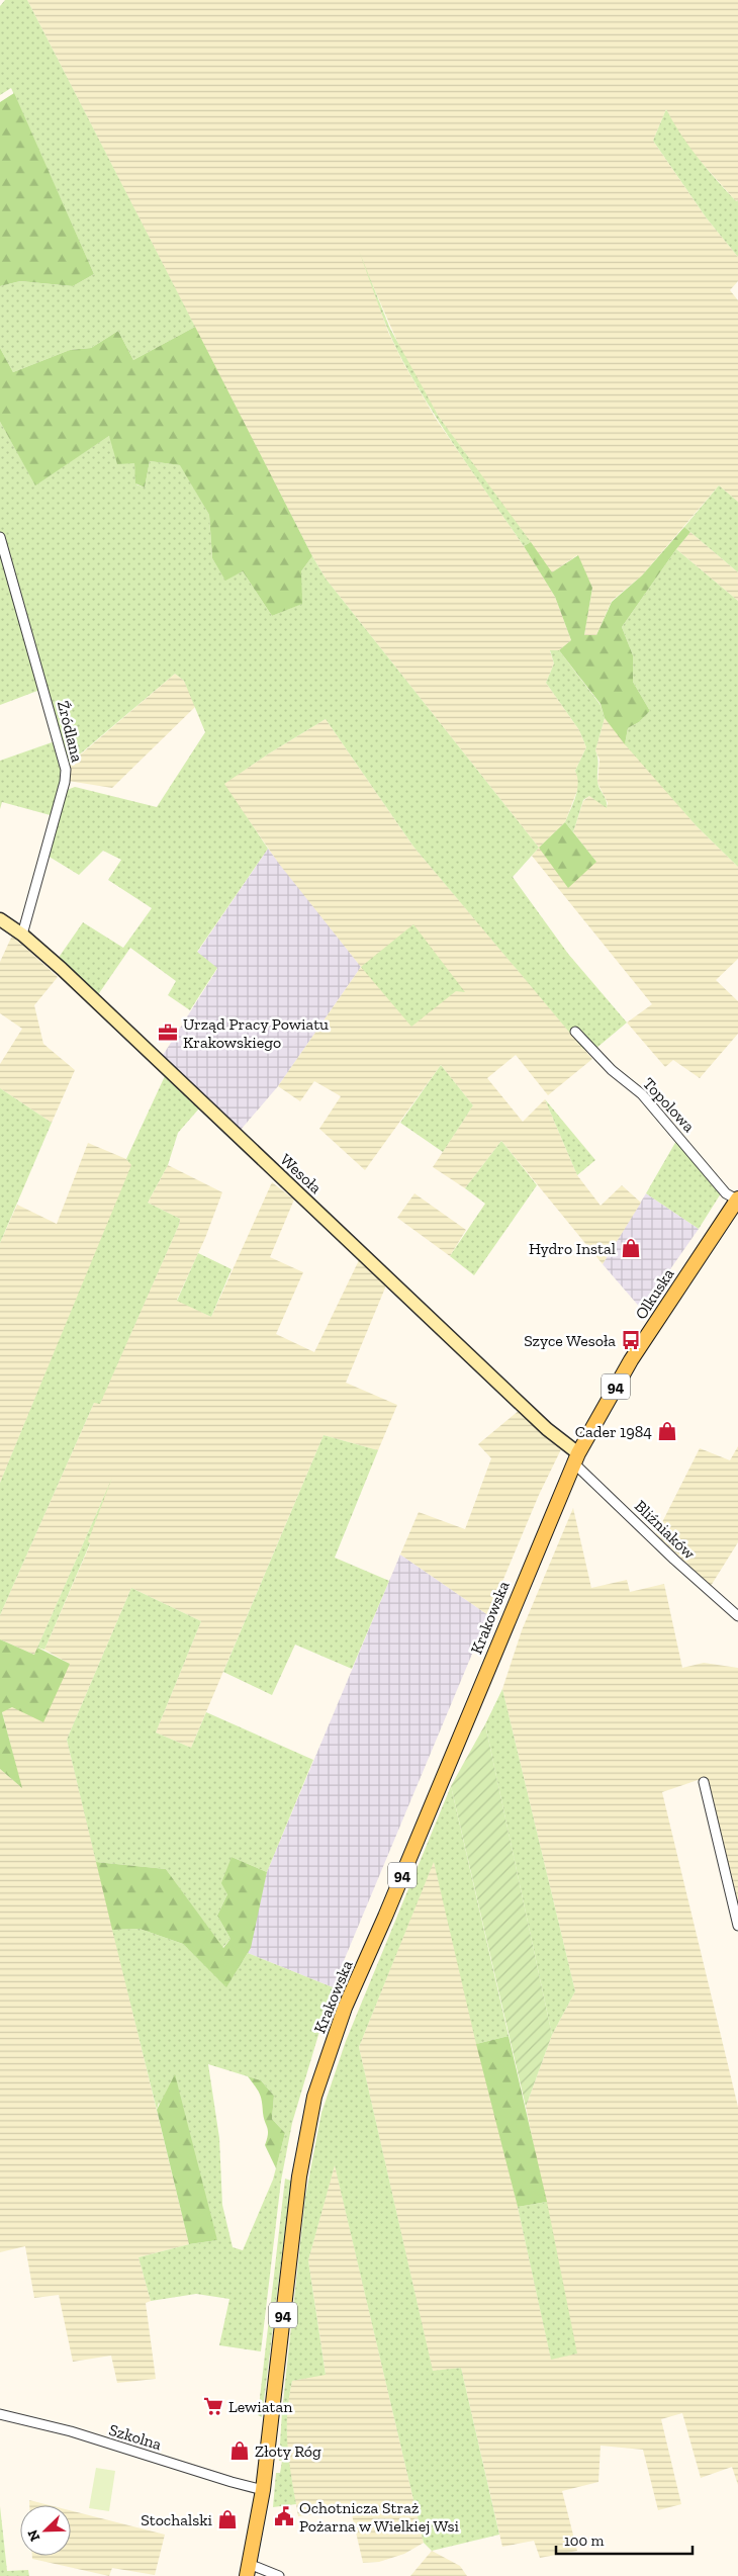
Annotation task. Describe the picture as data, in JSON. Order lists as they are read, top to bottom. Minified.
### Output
{"streets":{"main road":["Olkuska","94","Krakowska"],"street":["Źródlana","Topolowa","Wesoła","Bliźniaków","Szkolna"]},"crossings":[["Źródlana","Wesoła"],["Topolowa","Olkuska"],["Wesoła","Olkuska"],["Wesoła","Bliźniaków"],["Wesoła","Krakowska"],["Olkuska","Bliźniaków"],["Olkuska","Krakowska"],["Bliźniaków","Krakowska"],["Krakowska","Szkolna"]],"places":{"office":["Urząd Pracy Powiatu Krakowskiego"],"shop":["Hydro Instal","Cader 1984","Złoty Róg","Stochalski"],"bus stop":["Szyce Wesoła"],"supermarket":["Lewiatan"],"public building":["Ochotnicza Straż Pożarna w Wielkiej Wsi"]},"scale_bar":"100 m","north":"bottom left"}
